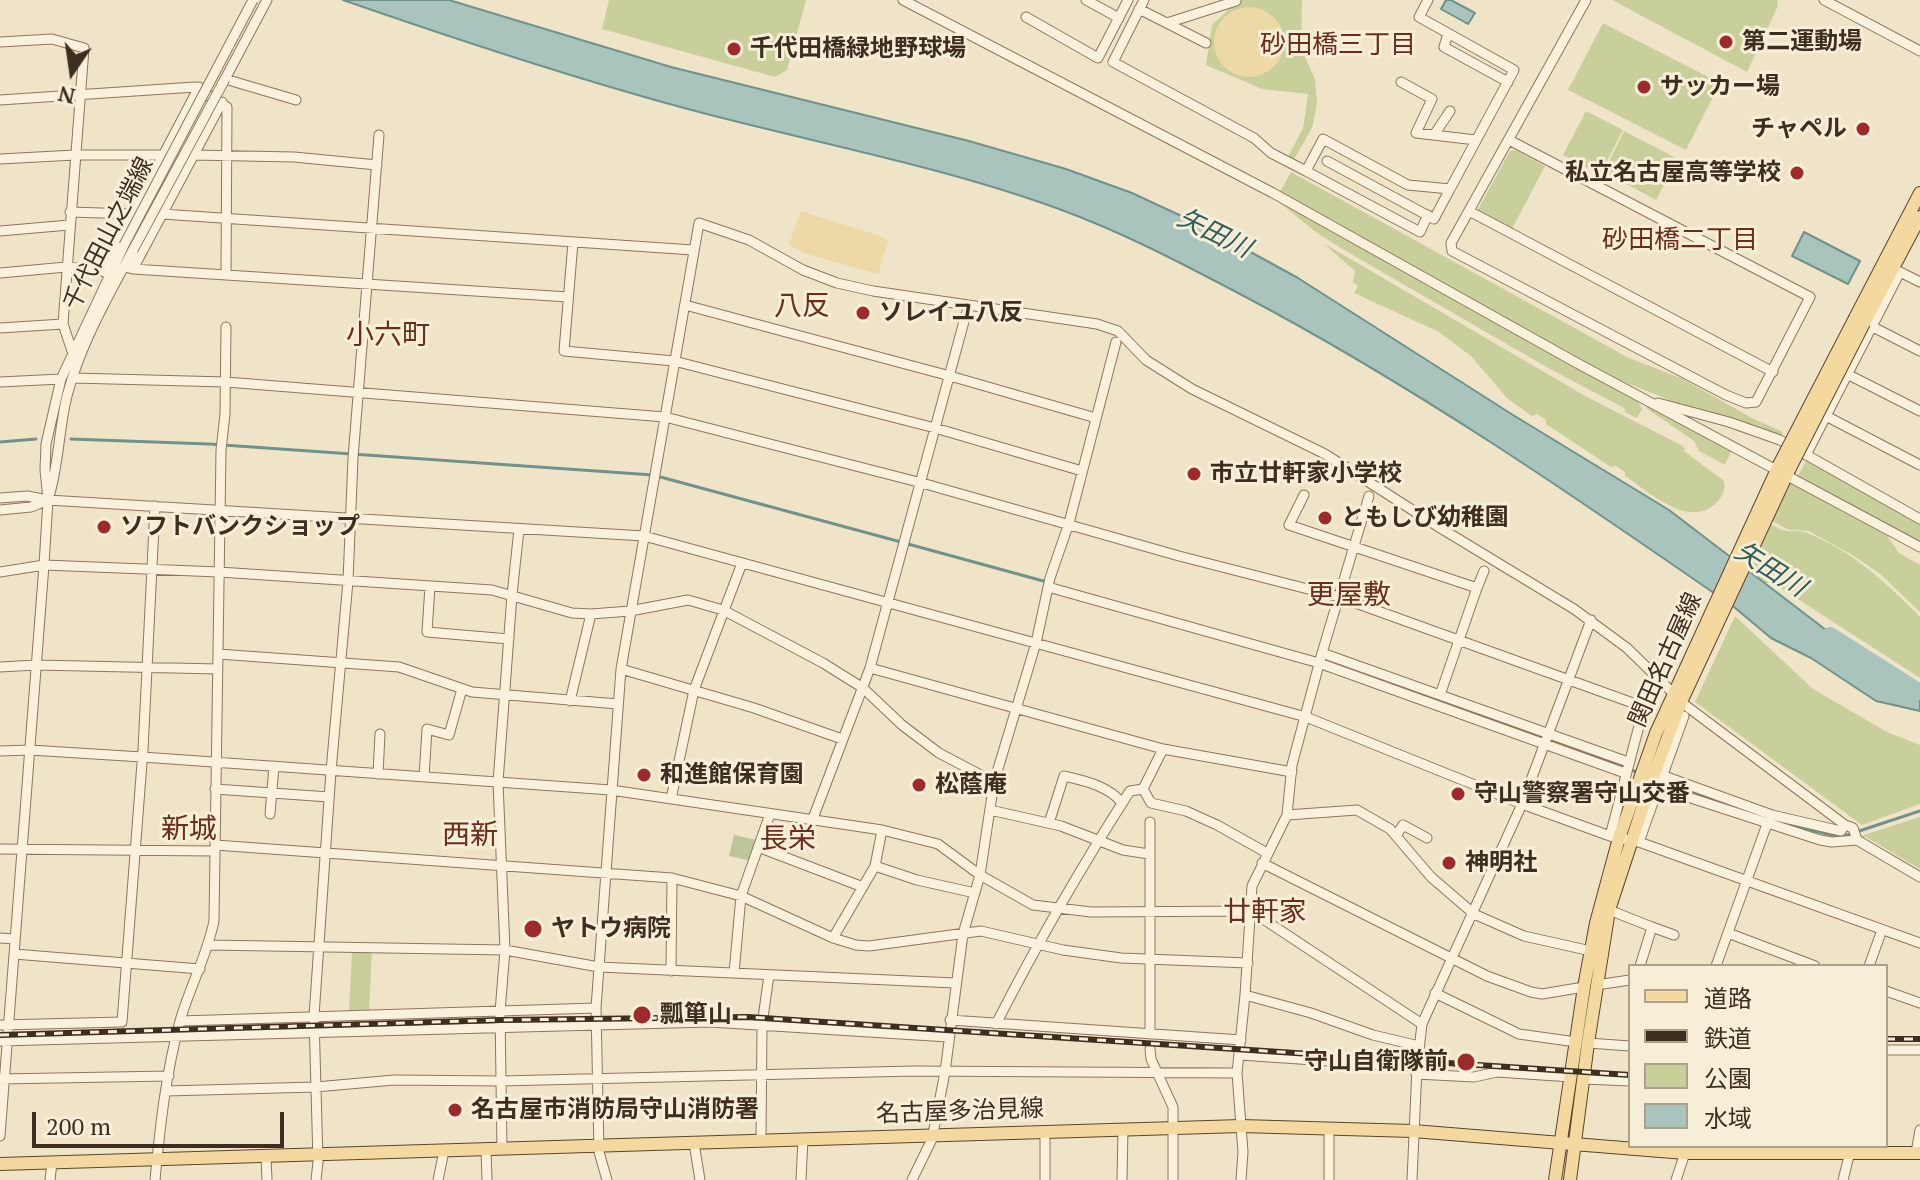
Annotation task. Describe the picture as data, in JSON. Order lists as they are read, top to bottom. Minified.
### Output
{"streets":{"main road":["関田名古屋線","名古屋多治見線"],"street":["千代田山之端線"]},"crossings":[["関田名古屋線","名古屋多治見線"]],"districts":["砂田橋三丁目","砂田橋二丁目","八反","小六町","更屋敷","新城","西新","長栄","廿軒家"],"water":["矢田川"],"places":["第二運動場","千代田橋緑地野球場","サッカー場","チャペル","私立名古屋高等学校","ソレイユ八反","市立廿軒家小学校","ともしび幼稚園","ソフトバンクショップ","和進館保育園","松蔭庵","守山警察署守山交番","神明社","ヤトウ病院","瓢箪山","守山自衛隊前","名古屋市消防局守山消防署"],"legend":["道路","鉄道","公園","水域"],"scale_bar":"200 m","north":"bottom"}
